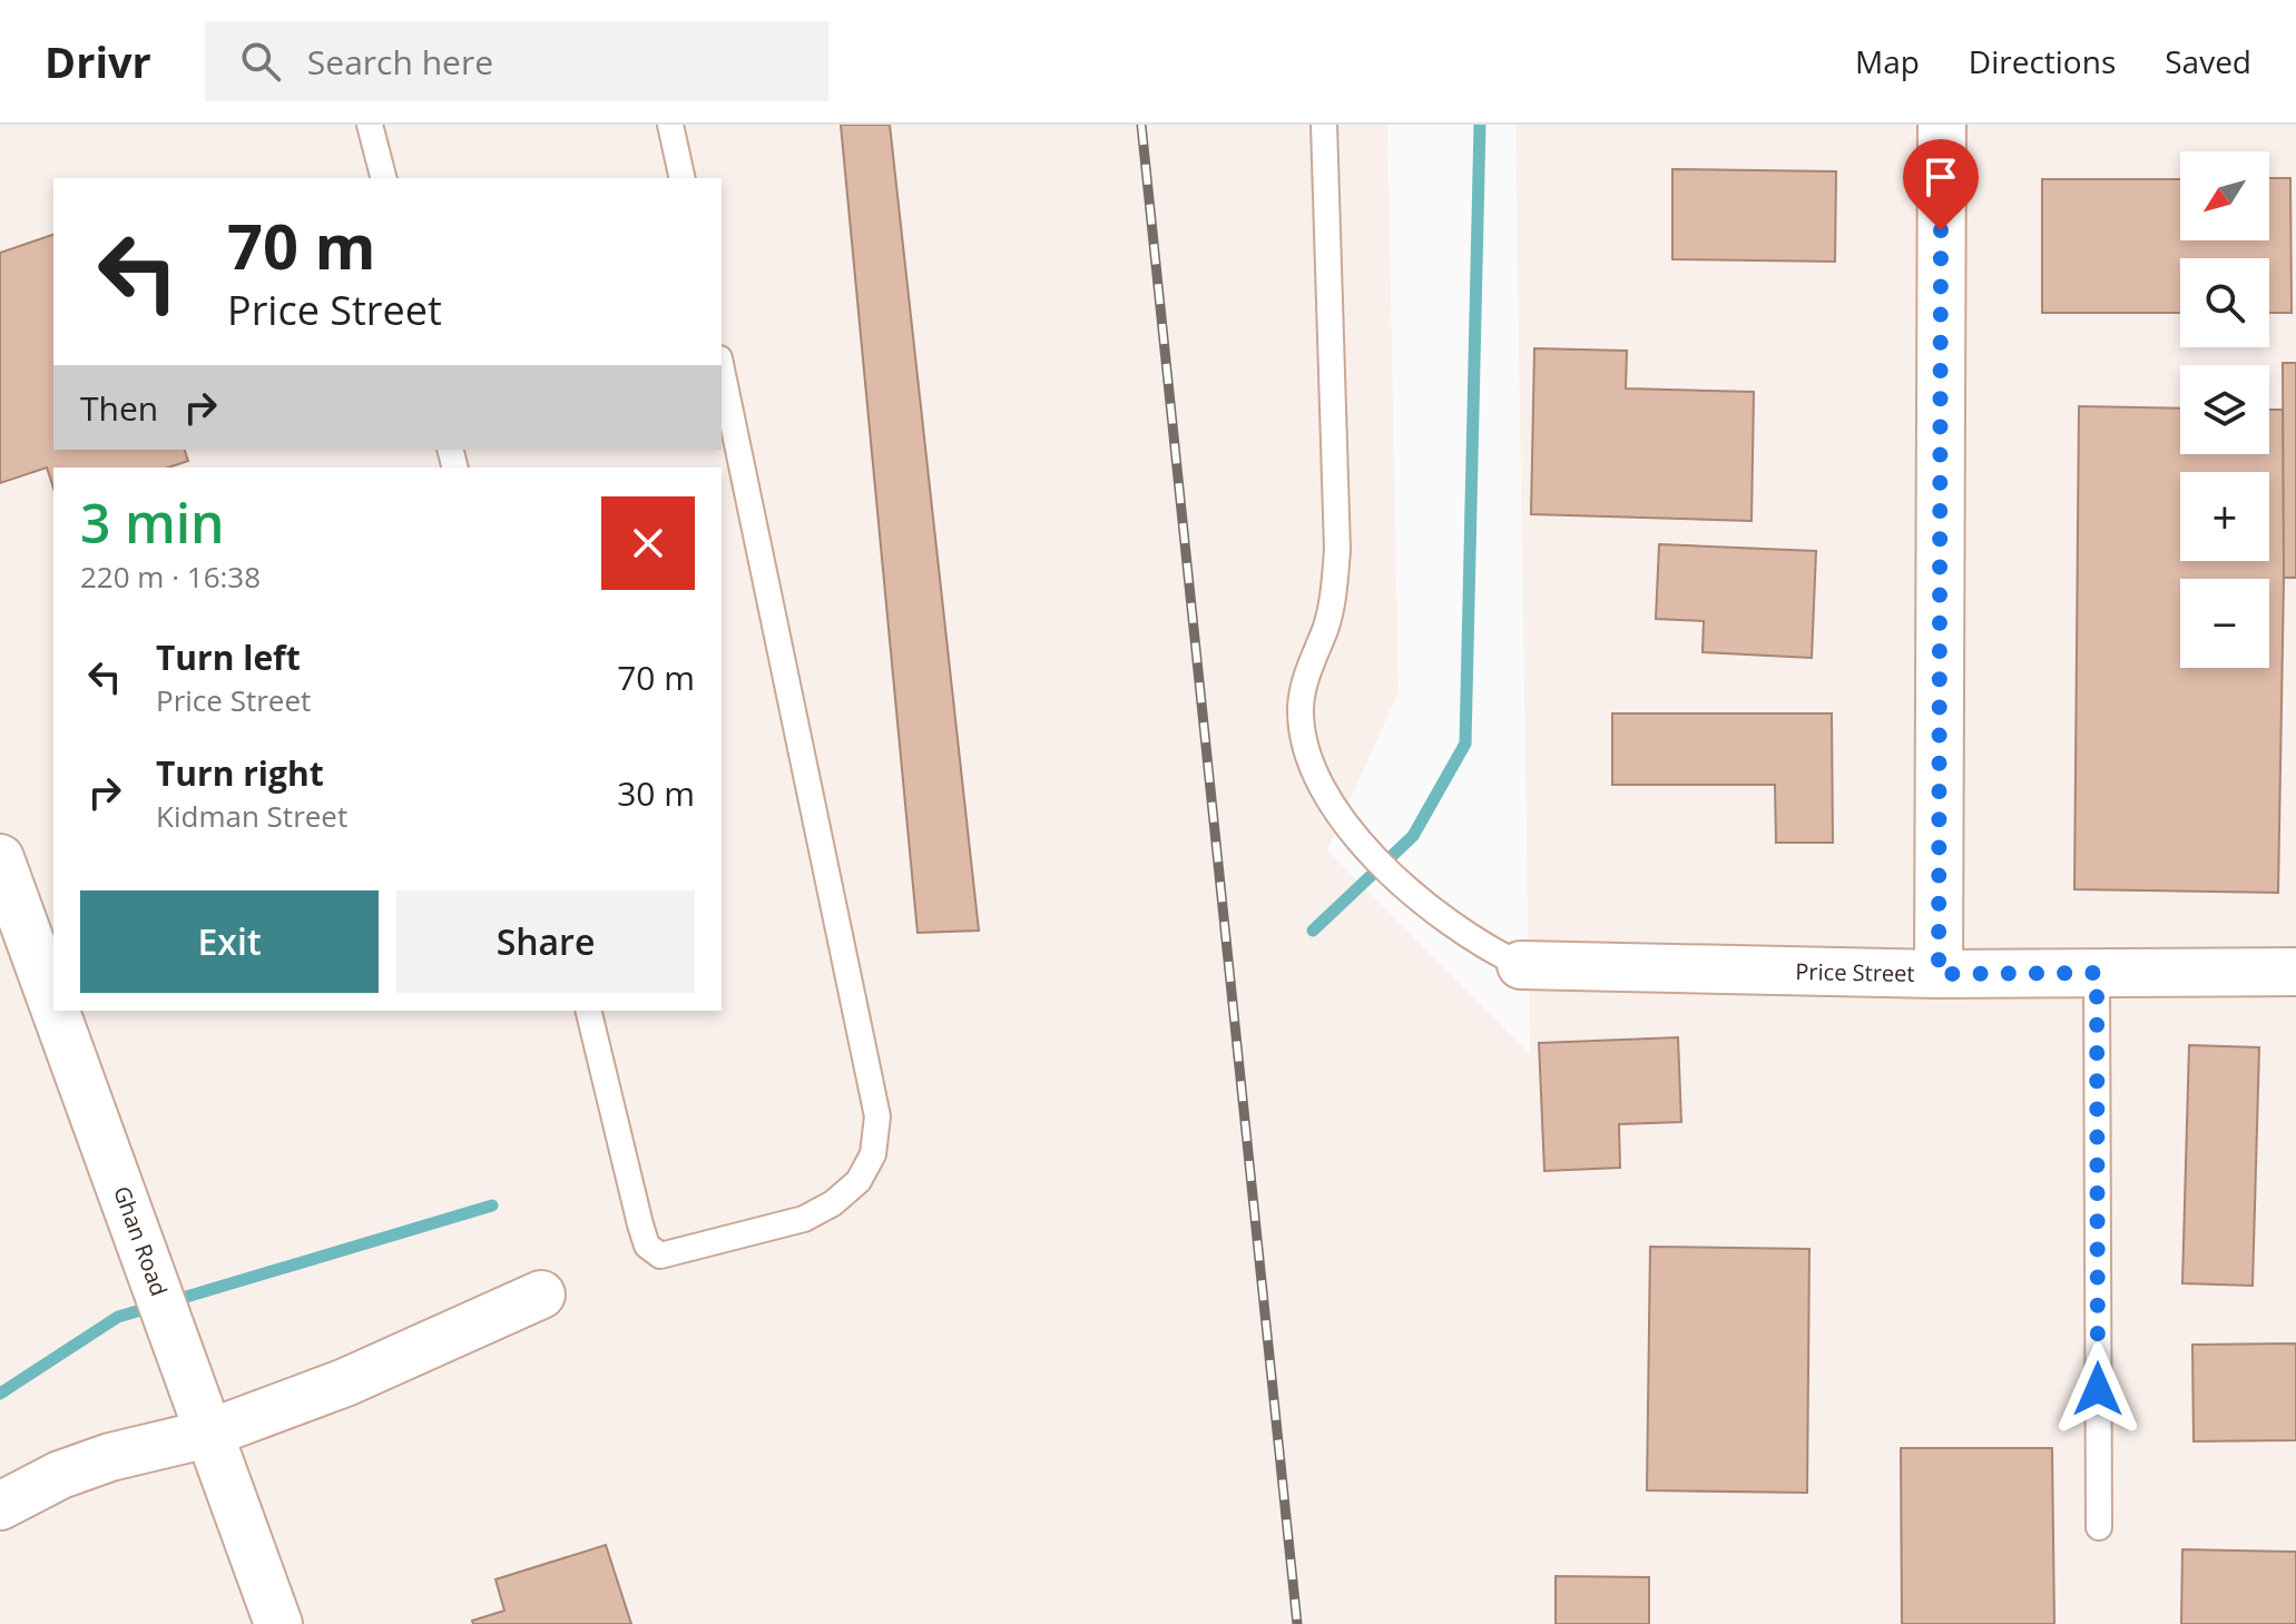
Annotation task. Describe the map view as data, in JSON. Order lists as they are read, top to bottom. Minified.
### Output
{"streets":{"street":["Price Street","Ghan Road"]},"north":"bottom left","page":{"header":"Drivr","search":"Search here","nav":["Map","Directions","Saved"],"map_buttons":["+","−"],"turn":["70 m","Price Street"],"then":"Then","heading":["3 min","220 m · 16:38"],"list":[{"name":"Turn left","note":"Price Street","value":"70 m"},{"name":"Turn right","note":"Kidman Street","value":"30 m"}],"buttons":["Exit","Share"]}}
